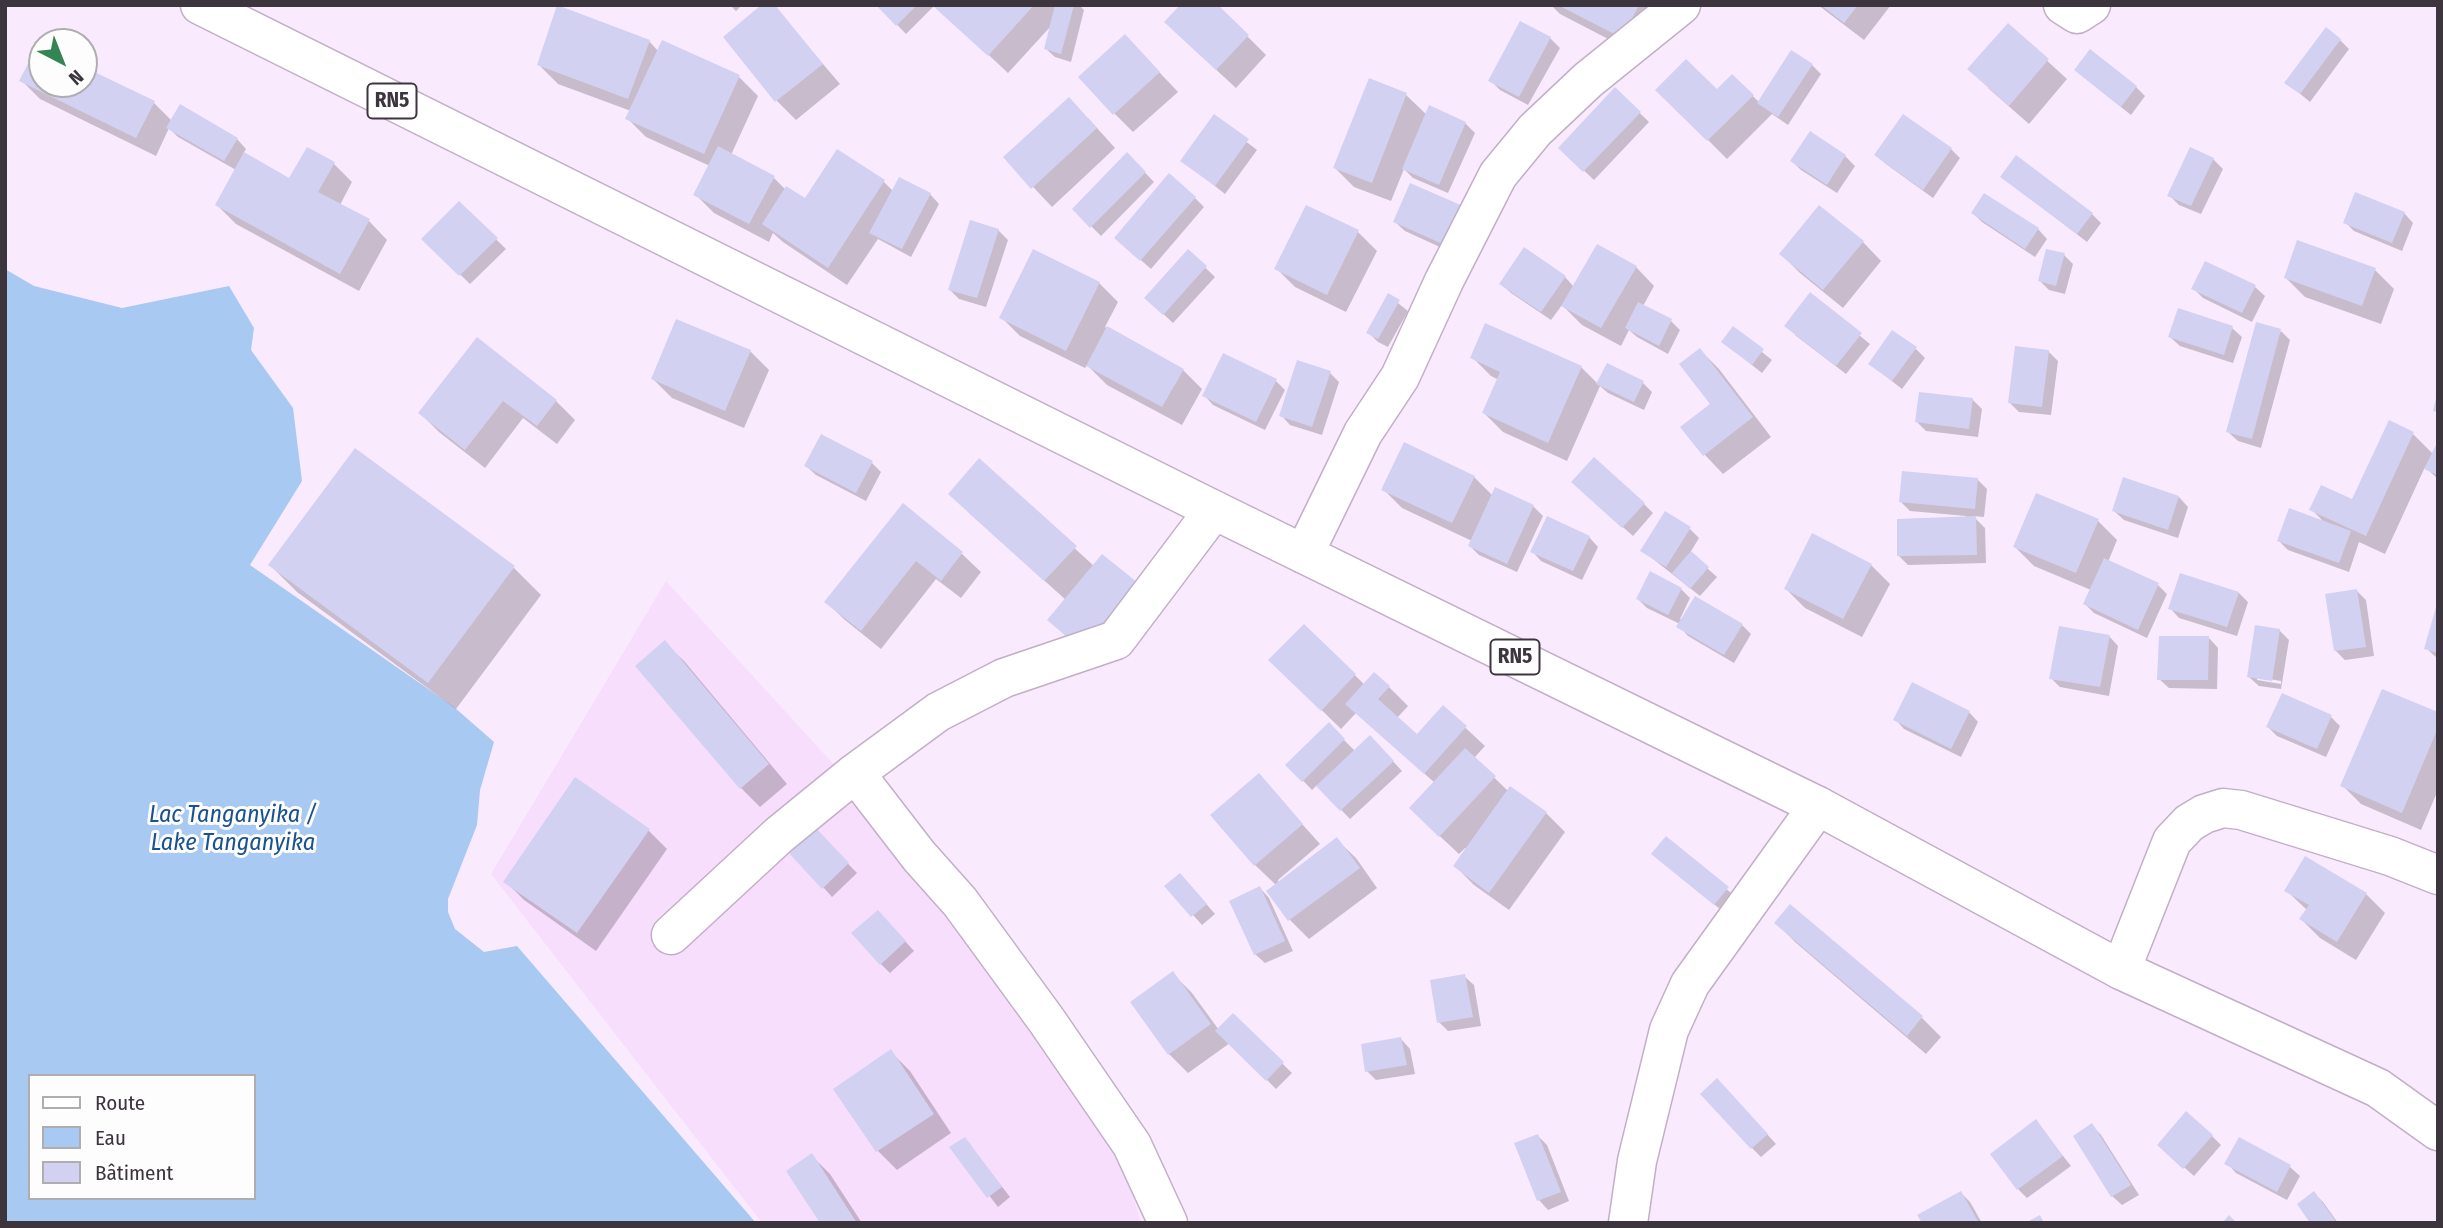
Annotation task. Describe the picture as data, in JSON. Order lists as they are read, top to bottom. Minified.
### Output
{"streets":{"main road":["RN5"]},"water":["Lac Tanganyika / Lake Tanganyika"],"legend":["Route","Eau","Bâtiment"],"north":"bottom right"}
